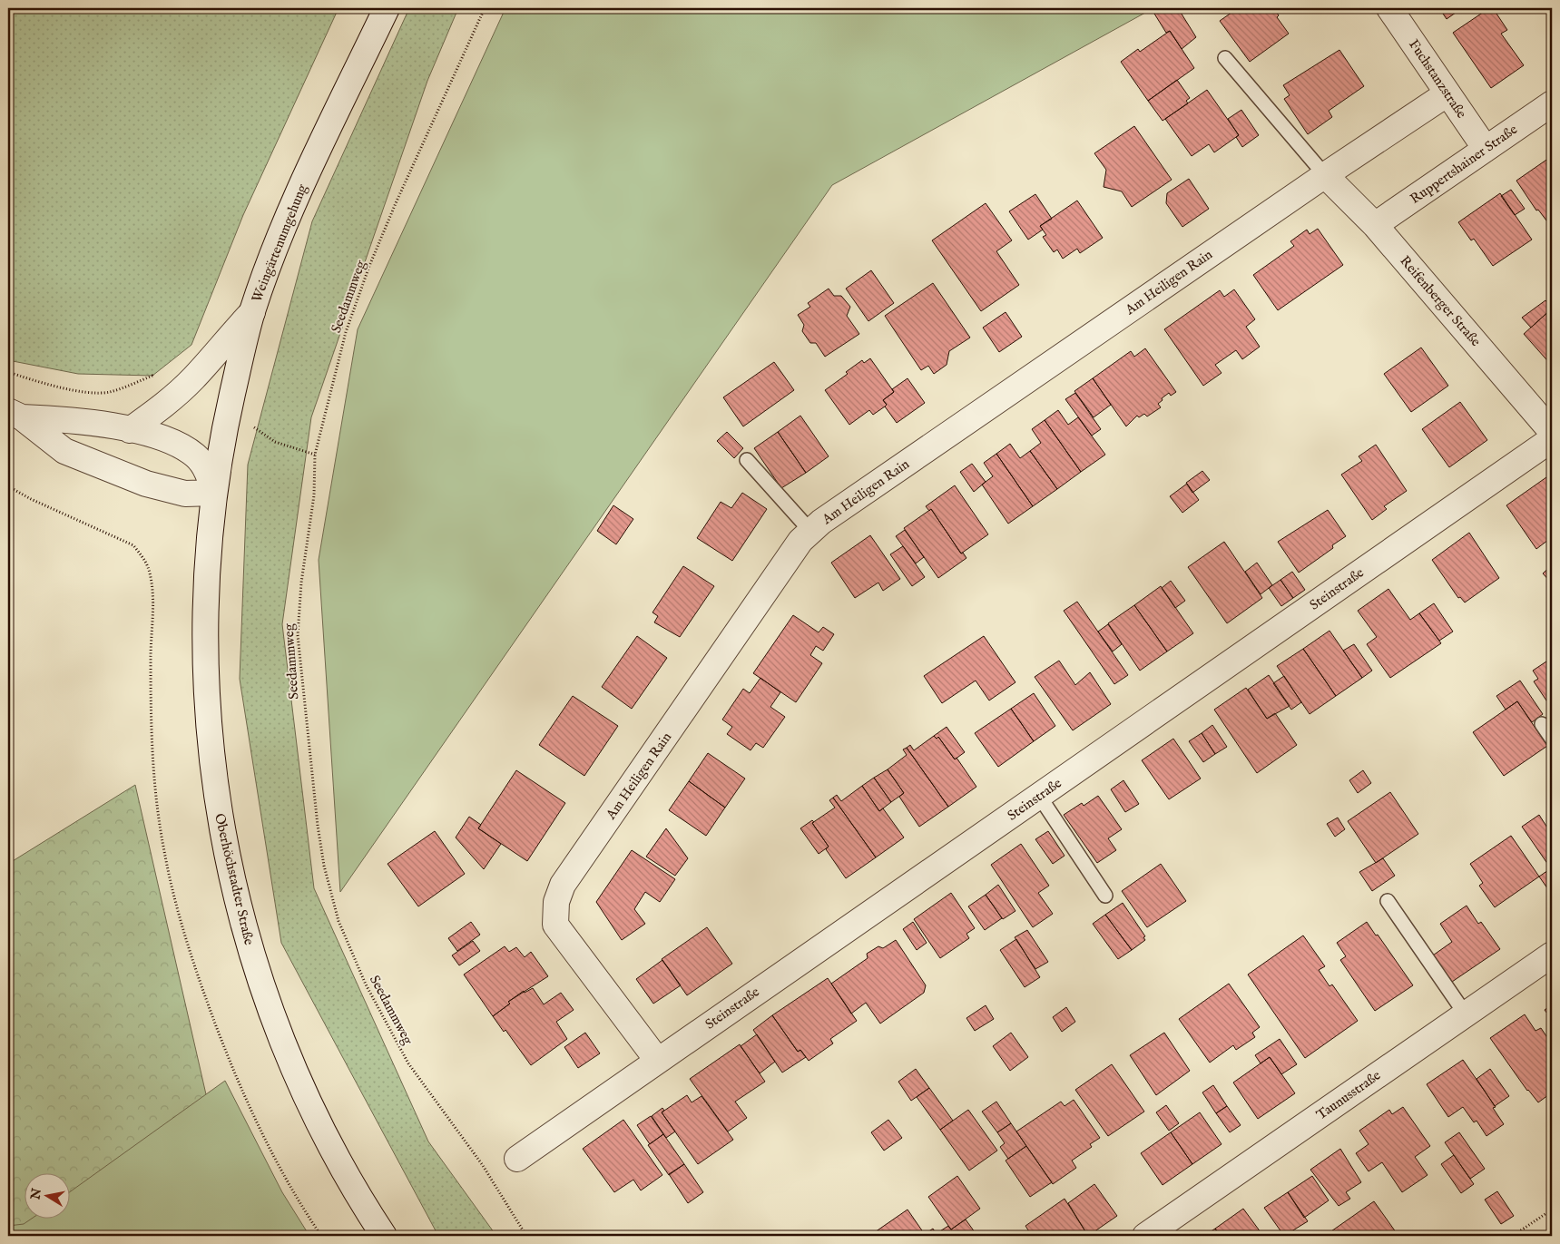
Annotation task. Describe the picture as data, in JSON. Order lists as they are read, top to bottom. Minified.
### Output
{"streets":{"street":["Fuchstanzstraße","Ruppertshainer Straße","Weingärtenumgehung","Am Heiligen Rain","Reifenberger Straße","Steinstraße","Oberhöchstadter Straße","Taunusstraße"],"path":["Seedammweg"]},"crossings":[["Fuchstanzstraße","Ruppertshainer Straße"],["Ruppertshainer Straße","Reifenberger Straße"],["Weingärtenumgehung","Oberhöchstadter Straße"],["Am Heiligen Rain","Reifenberger Straße"],["Am Heiligen Rain","Steinstraße"]],"north":"left"}
